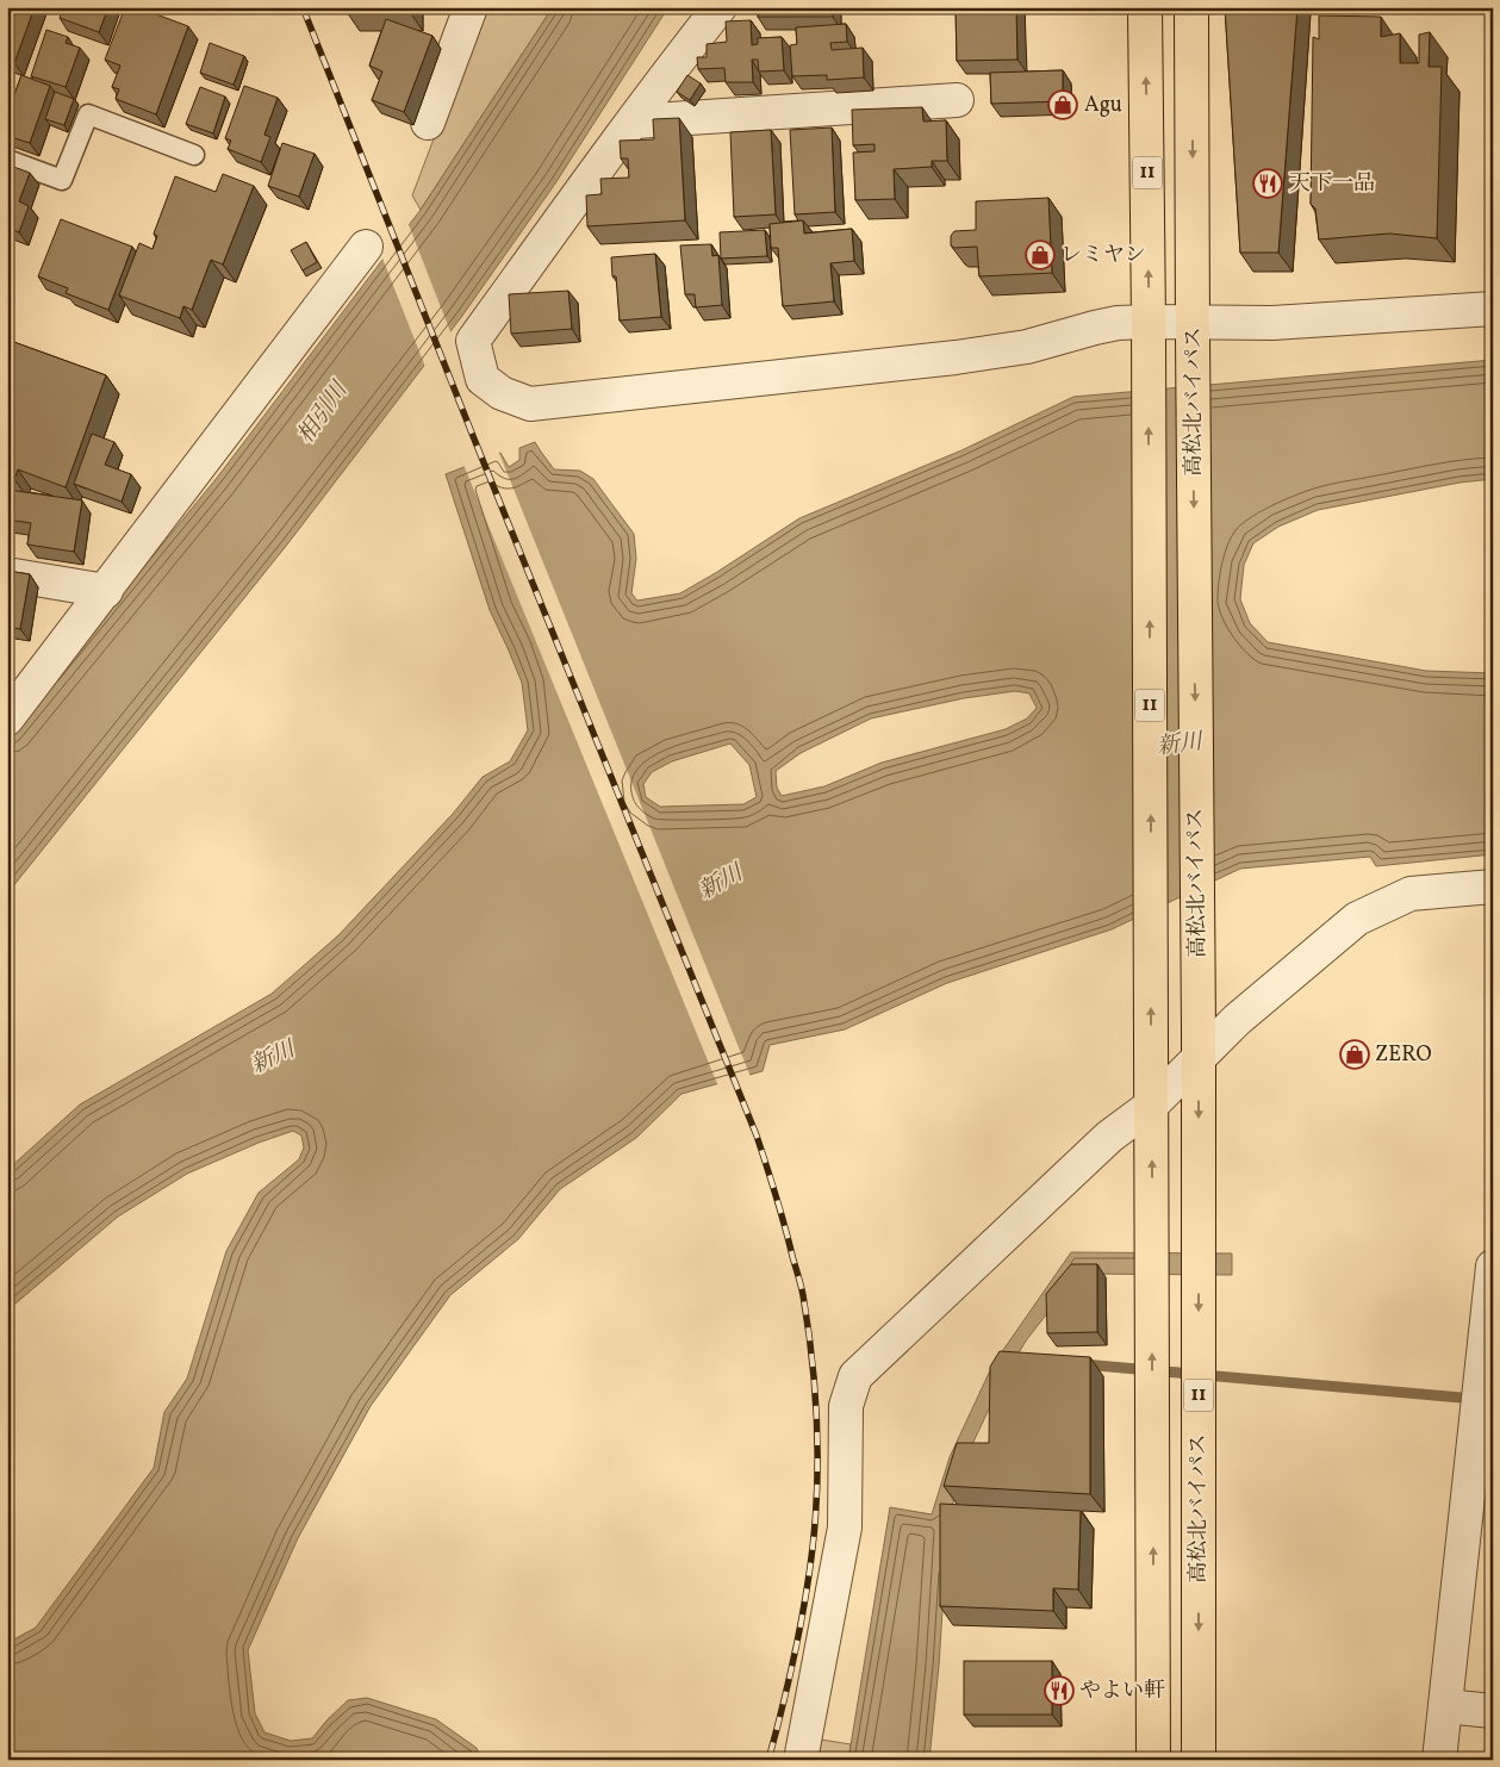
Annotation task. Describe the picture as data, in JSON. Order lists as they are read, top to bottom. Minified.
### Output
{"streets":{"highway":["11","高松北バイパス"]},"water":["相引川","新川"],"places":{"shop":["Agu","レミヤン","ZERO"],"restaurant":["天下一品","やよい軒"]}}
